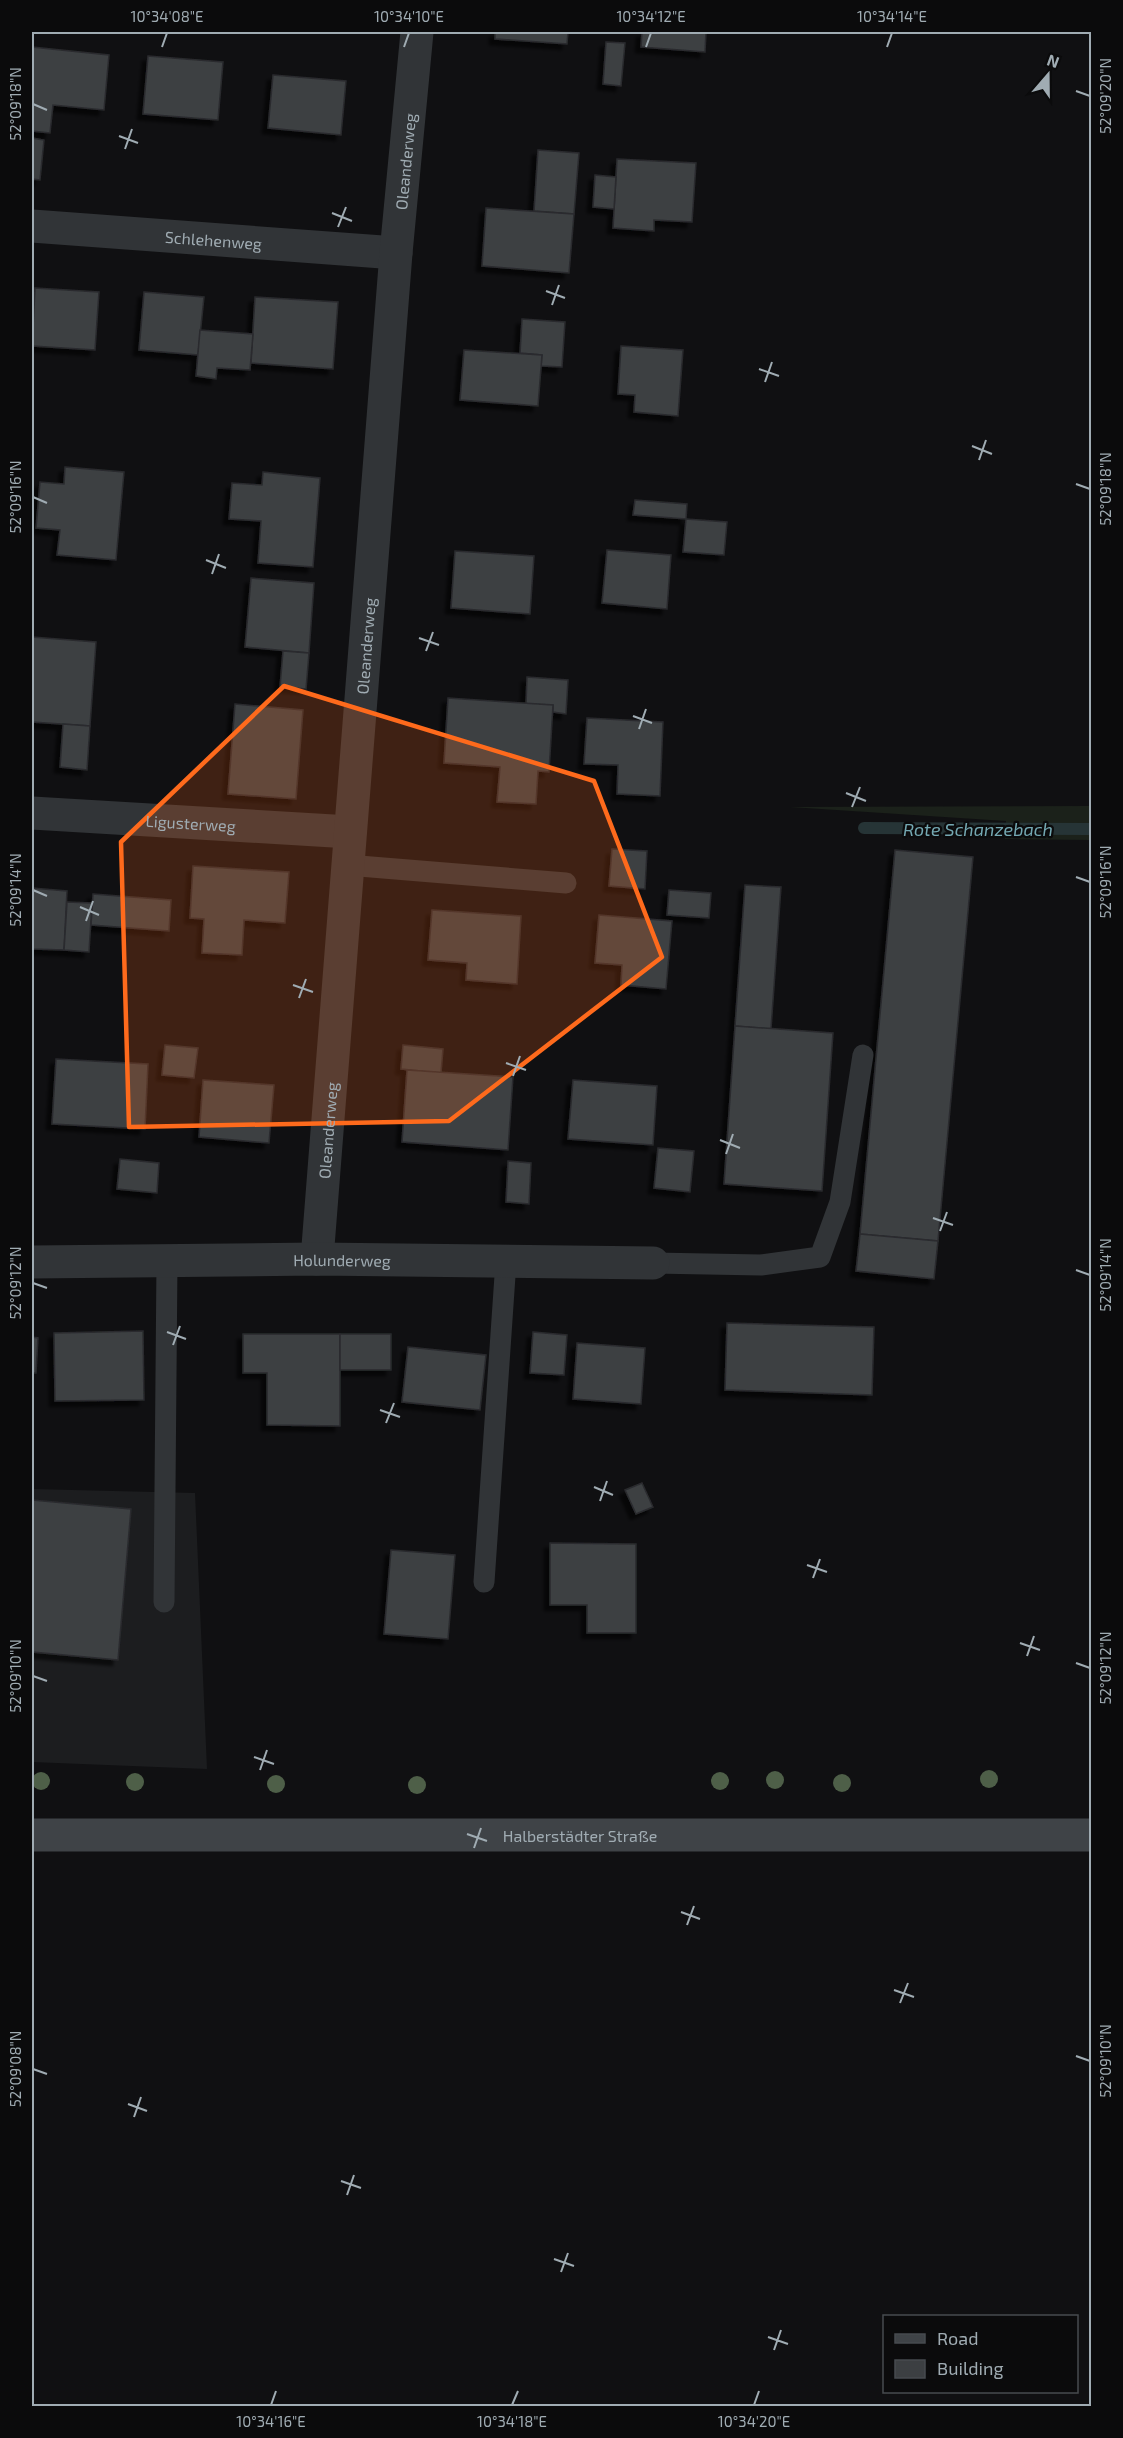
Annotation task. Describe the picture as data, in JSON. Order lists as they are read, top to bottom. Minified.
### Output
{"streets":{"main road":["Halberstädter Straße"],"street":["Oleanderweg","Schlehenweg","Ligusterweg","Holunderweg"]},"crossings":[["Oleanderweg","Schlehenweg"],["Oleanderweg","Ligusterweg"],["Oleanderweg","Holunderweg"]],"water":["Rote Schanzebach"],"legend":["Road","Building"],"north":"top","coordinates":["10°34'08\"E","10°34'10\"E","10°34'12\"E","10°34'14\"E","52°09'20\"N","52°09'18\"N","52°09'16\"N","52°09'14\"N","52°09'12\"N","52°09'10\"N","52°09'08\"N","10°34'16\"E","10°34'18\"E","10°34'20\"E"]}
